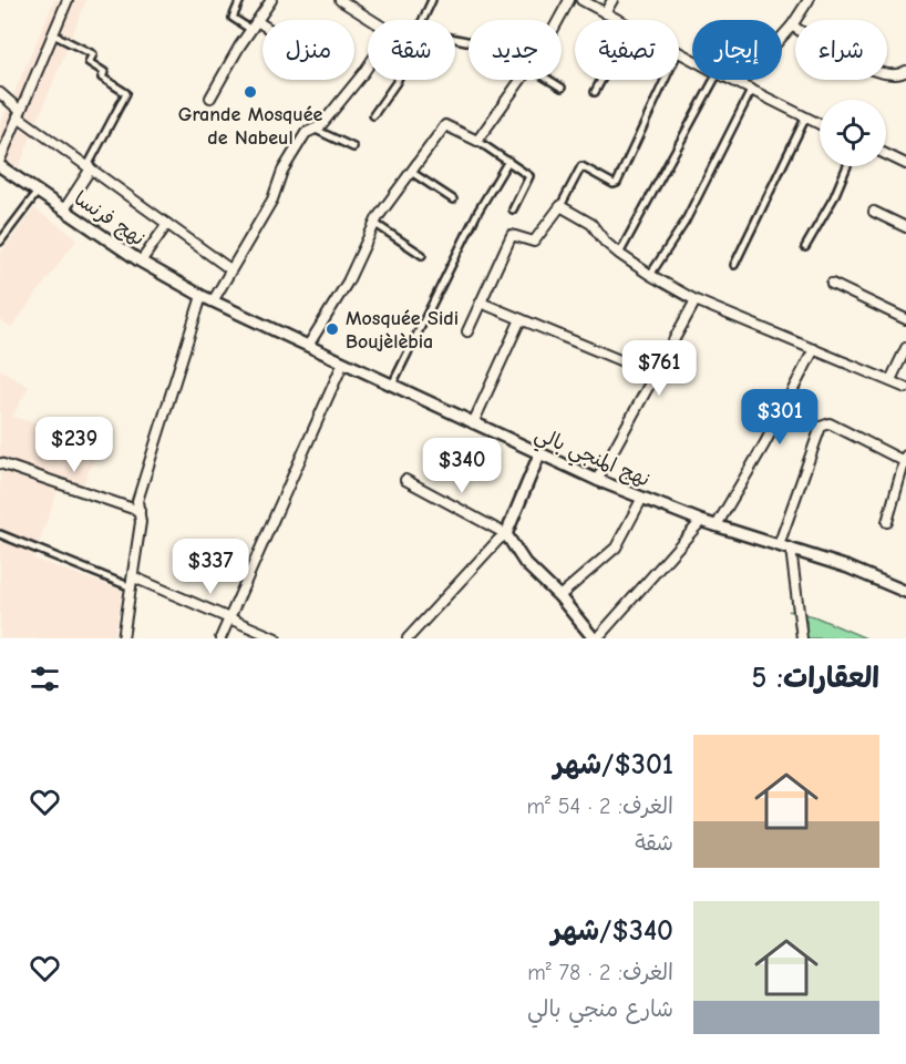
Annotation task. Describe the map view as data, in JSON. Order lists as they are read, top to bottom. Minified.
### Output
{"streets":{"street":["نهج فرنسا","نهج المنجي بالي"]},"crossings":[["نهج فرنسا","نهج المنجي بالي"]],"places":["Grande Mosquée de Nabeul","Mosquée Sidi Boujèlèbia"],"page":{"chip":["شراء","إيجار","تصفية","جديد","شقة","منزل"],"price":["$761","$301","$239","$340","$337"],"heading":"العقارات: 5","list":[{"name":"$301/شهر","note":"الغرف: 2 · 54 m² · شقة"},{"name":"$340/شهر","note":"الغرف: 2 · 78 m² · شارع منجي بالي"}]}}
